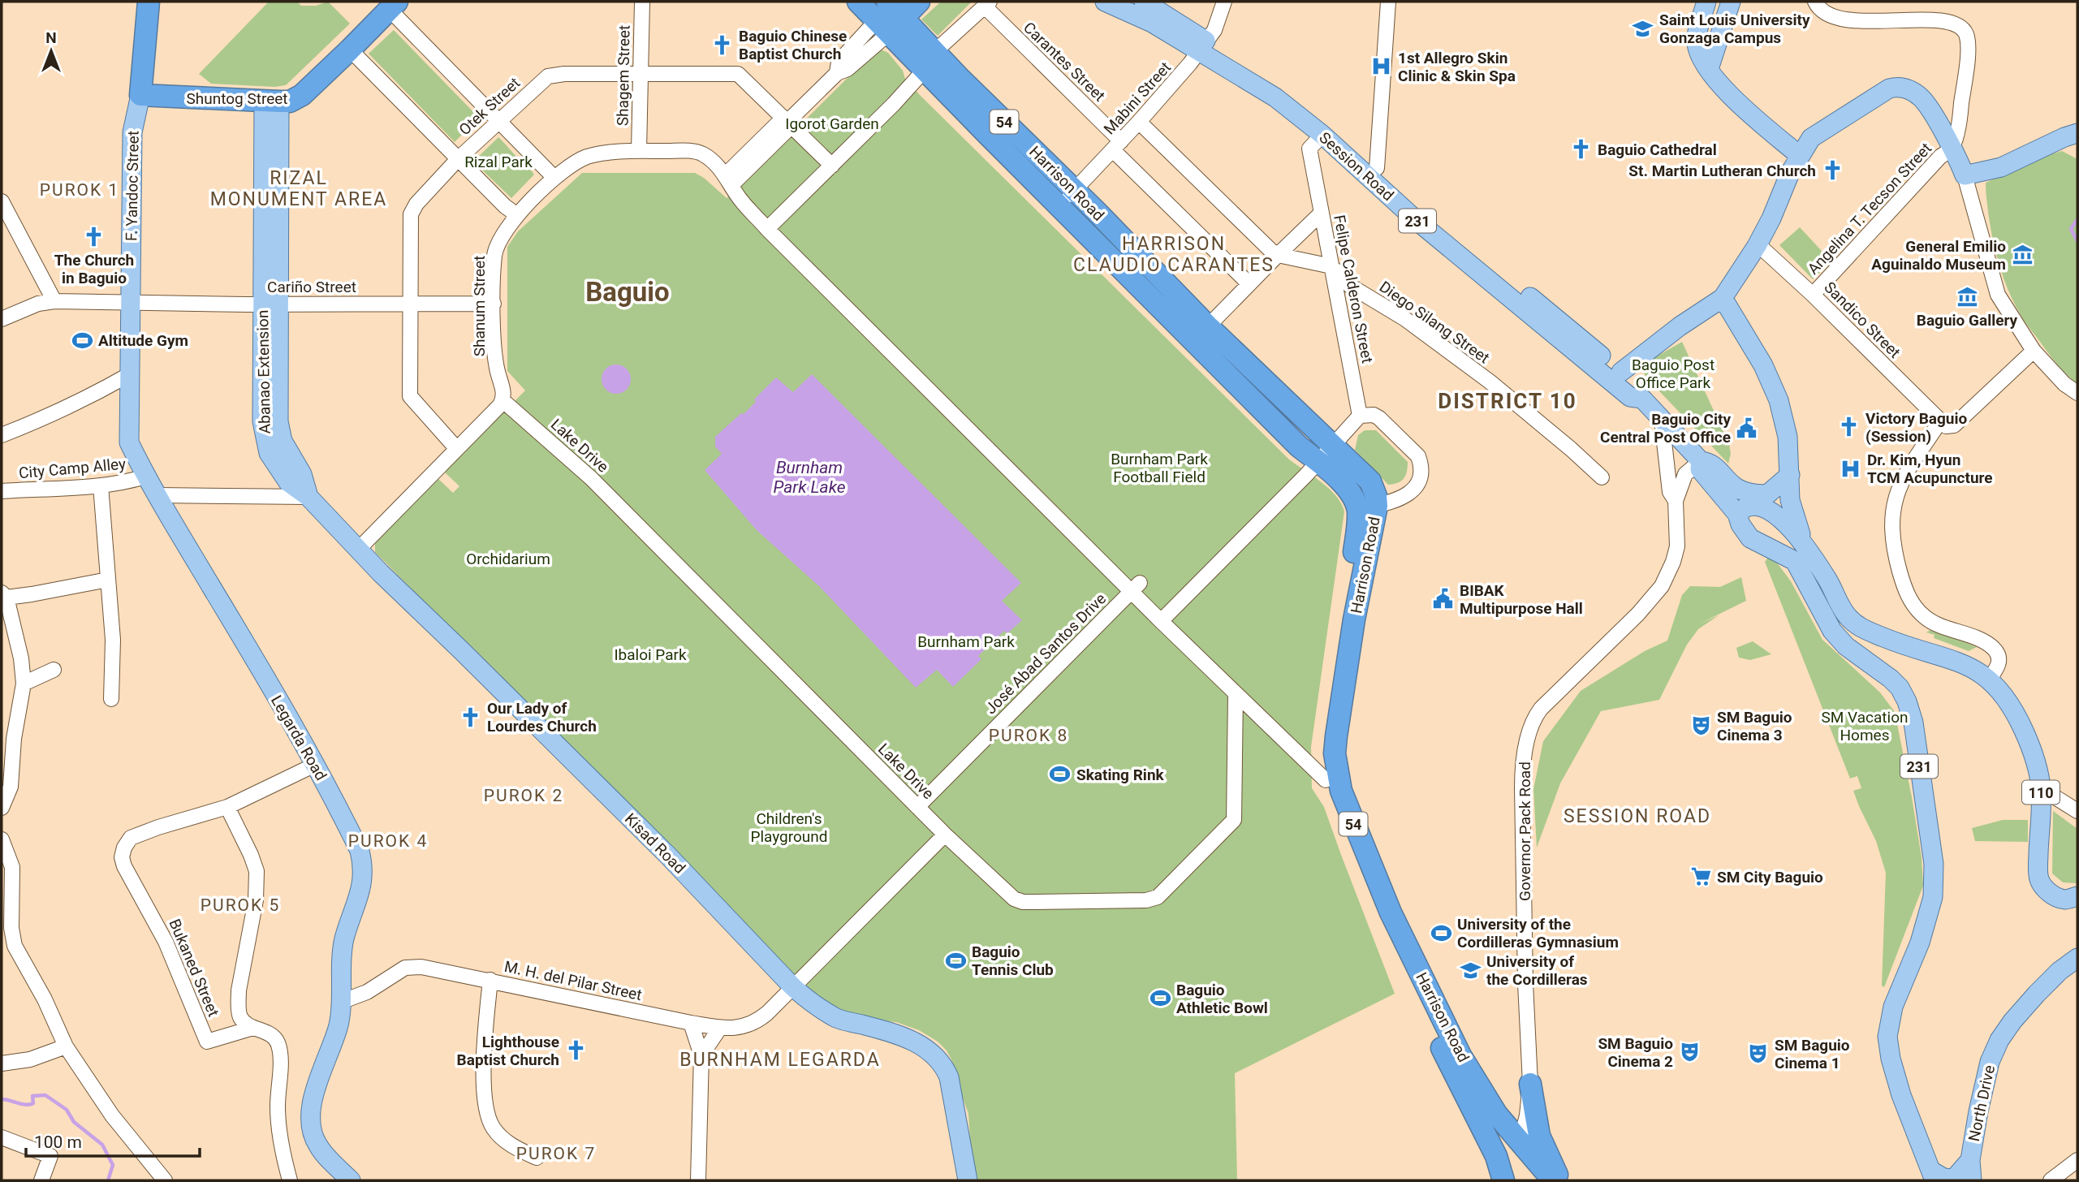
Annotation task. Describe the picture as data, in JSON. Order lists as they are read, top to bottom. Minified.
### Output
{"streets":{"highway":["Shuntog Street","54","Harrison Road","F. Yandoc Street","Governor Pack Road"],"main road":["Session Road","231","Abanao Extension","Legarda Road","110","Kisad Road","North Drive"],"street":["Carantes Street","Shagem Street","Mabini Street","Otek Street","Angelina T. Tecson Street","Cariño Street","Felipe Calderon Street","Shanum Street","Sandico Street","Diego Silang Street","Lake Drive","City Camp Alley","José Abad Santos Drive","Bukaned Street","M. H. del Pilar Street"]},"crossings":[["Carantes Street","Mabini Street"],["Shagem Street","Otek Street"],["Shagem Street","Shanum Street"],["Shuntog Street","F. Yandoc Street"],["Shuntog Street","Abanao Extension"],["Mabini Street","Session Road"],["Mabini Street","Harrison Road"],["Otek Street","Cariño Street"],["54","Harrison Road"],["Session Road","231"],["Session Road","Felipe Calderon Street"],["Session Road","Governor Pack Road"],["Harrison Road","Governor Pack Road"],["F. Yandoc Street","Cariño Street"],["F. Yandoc Street","Legarda Road"],["Angelina T. Tecson Street","Sandico Street"],["231","110"],["231","Governor Pack Road"],["Cariño Street","Shanum Street"],["Cariño Street","Abanao Extension"],["Cariño Street","Legarda Road"],["Felipe Calderon Street","Diego Silang Street"],["Shanum Street","Lake Drive"],["Abanao Extension","Kisad Road"],["Lake Drive","José Abad Santos Drive"],["City Camp Alley","Legarda Road"],["Legarda Road","Bukaned Street"],["Legarda Road","M. H. del Pilar Street"],["Kisad Road","M. H. del Pilar Street"]],"districts":["RIZAL MONUMENT AREA","PUROK 1","HARRISON CLAUDIO CARANTES","Baguio","DISTRICT 10","PUROK 8","PUROK 2","SESSION ROAD","PUROK 4","PUROK 5","BURNHAM LEGARDA","PUROK 7"],"water":["Burnham Park Lake"],"parks":["Igorot Garden","Rizal Park","Baguio Post Office Park","Burnham Park Football Field","Orchidarium","Burnham Park","Ibaloi Park","SM Vacation Homes","Children's Playground"],"places":{"school or university":["Saint Louis University Gonzaga Campus","University of the Cordilleras"],"church":["Baguio Chinese Baptist Church","Baguio Cathedral","St. Martin Lutheran Church","The Church in Baguio","Victory Baguio (Session)","Our Lady of Lourdes Church","Lighthouse Baptist Church"],"hospital":["1st Allegro Skin Clinic & Skin Spa","Dr. Kim, Hyun TCM Acupuncture"],"museum":["General Emilio Aguinaldo Museum","Baguio Gallery"],"sports":["Altitude Gym","Skating Rink","University of the Cordilleras Gymnasium","Baguio Tennis Club","Baguio Athletic Bowl"],"public building":["Baguio City Central Post Office","BIBAK Multipurpose Hall"],"theatre":["SM Baguio Cinema 3","SM Baguio Cinema 2","SM Baguio Cinema 1"],"supermarket":["SM City Baguio"]},"scale_bar":"100 m","north":"top"}
